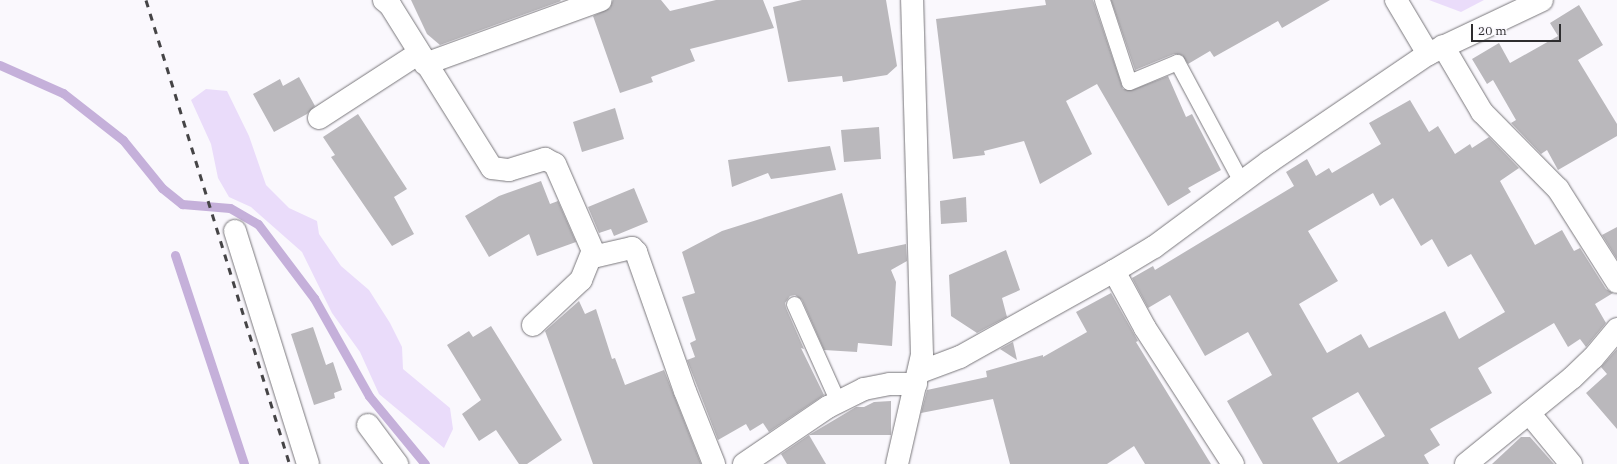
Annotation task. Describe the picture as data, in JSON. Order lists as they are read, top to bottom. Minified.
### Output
{"scale_bar":"20 m"}
